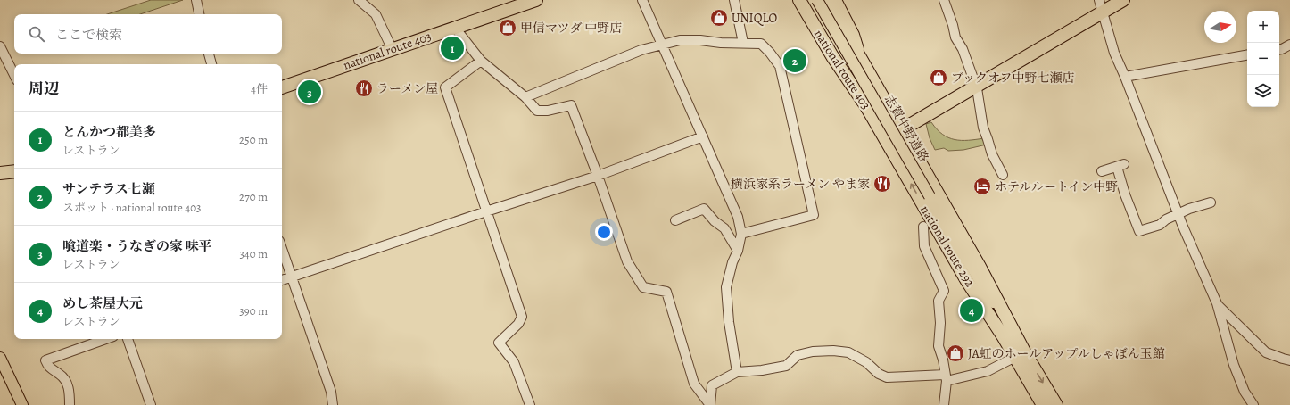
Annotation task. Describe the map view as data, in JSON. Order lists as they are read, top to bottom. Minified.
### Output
{"streets":{"highway":["national route 403","national route 292"],"main road":["志賀中野道路"]},"crossings":[["national route 403","志賀中野道路"],["national route 403","national route 292"],["志賀中野道路","national route 292"]],"places":{"shop":["UNIQLO","甲信マツダ 中野店","ブックオフ中野七瀬店","JA虹のホールアップルしゃぼん玉館"],"restaurant":["ラーメン屋","横浜家系ラーメン やま家"],"hotel":["ホテルルートイン中野"]},"north":"right","page":{"map_buttons":["+","−"],"search":"ここで検索","pins":["1","2","3","4"],"heading":["周辺","4件"],"list":[{"mark":"1","name":"とんかつ都美多","note":"レストラン","value":"250 m"},{"mark":"2","name":"サンテラス七瀬","note":"スポット · national route 403","value":"270 m"},{"mark":"3","name":"喰道楽・うなぎの家 味平","note":"レストラン","value":"340 m"},{"mark":"4","name":"めし茶屋大元","note":"レストラン","value":"390 m"}]}}
